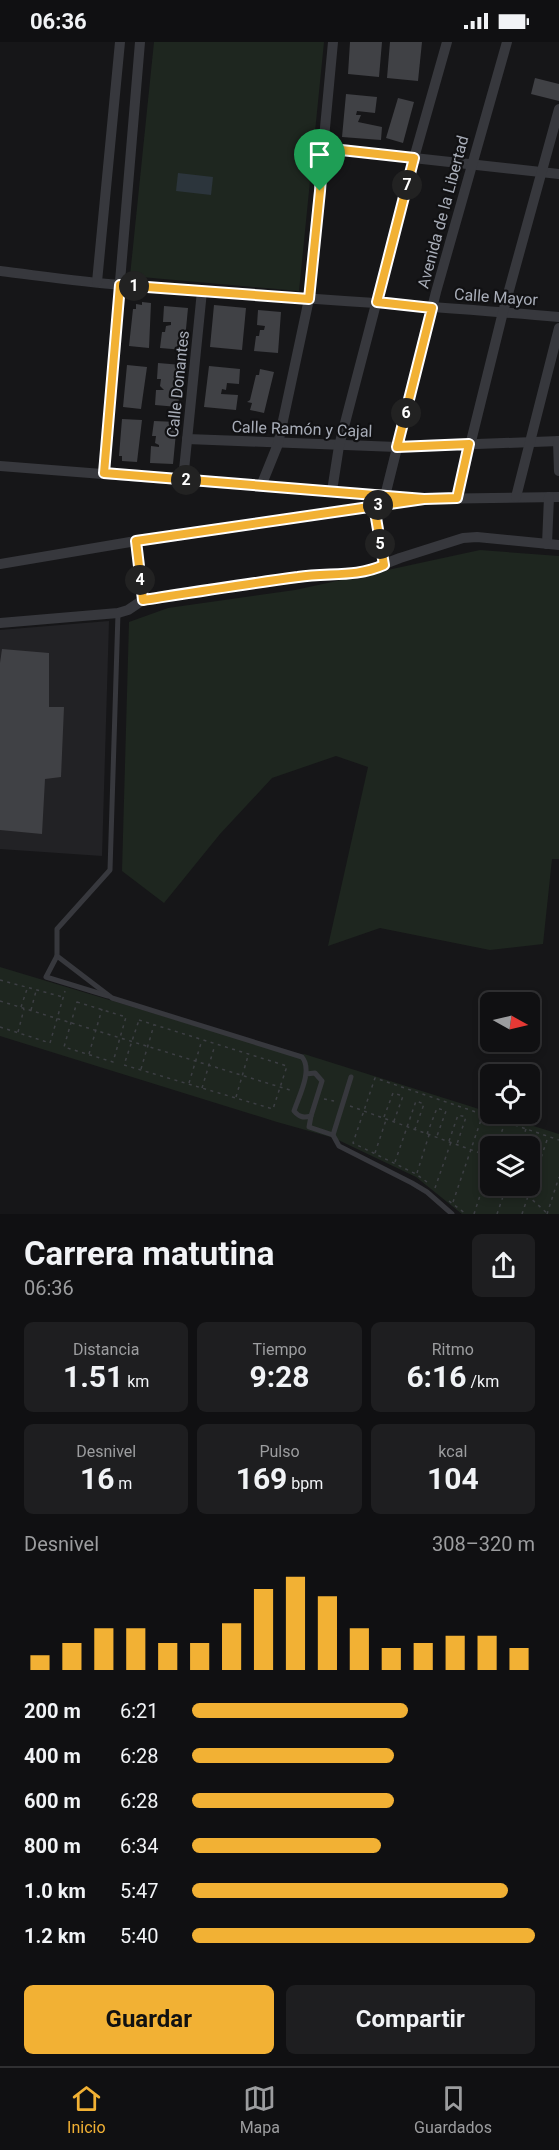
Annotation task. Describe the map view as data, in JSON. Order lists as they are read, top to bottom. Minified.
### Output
{"streets":{"street":["Avenida de la Libertad","Calle Mayor","Calle Donantes","Calle Ramón y Cajal"]},"crossings":[["Avenida de la Libertad","Calle Mayor"],["Avenida de la Libertad","Calle Ramón y Cajal"],["Calle Mayor","Calle Donantes"],["Calle Donantes","Calle Ramón y Cajal"]],"north":"right","page":{"status":"06:36","pins":["7","1","6","2","3","5","4"],"heading":["Carrera matutina","06:36"],"stats":[["Distancia","1.51 km"],["Tiempo","9:28"],["Ritmo","6:16 /km"],["Desnivel","16 m"],["Pulso","169 bpm"],["kcal","104"]],"chart":["Desnivel","308–320 m"],"list":[{"name":"200 m","note":"6:21"},{"name":"400 m","note":"6:28"},{"name":"600 m","note":"6:28"},{"name":"800 m","note":"6:34"},{"name":"1.0 km","note":"5:47"},{"name":"1.2 km","note":"5:40"}],"buttons":["Guardar","Compartir"],"tabs":["Inicio","Mapa","Guardados"]}}
